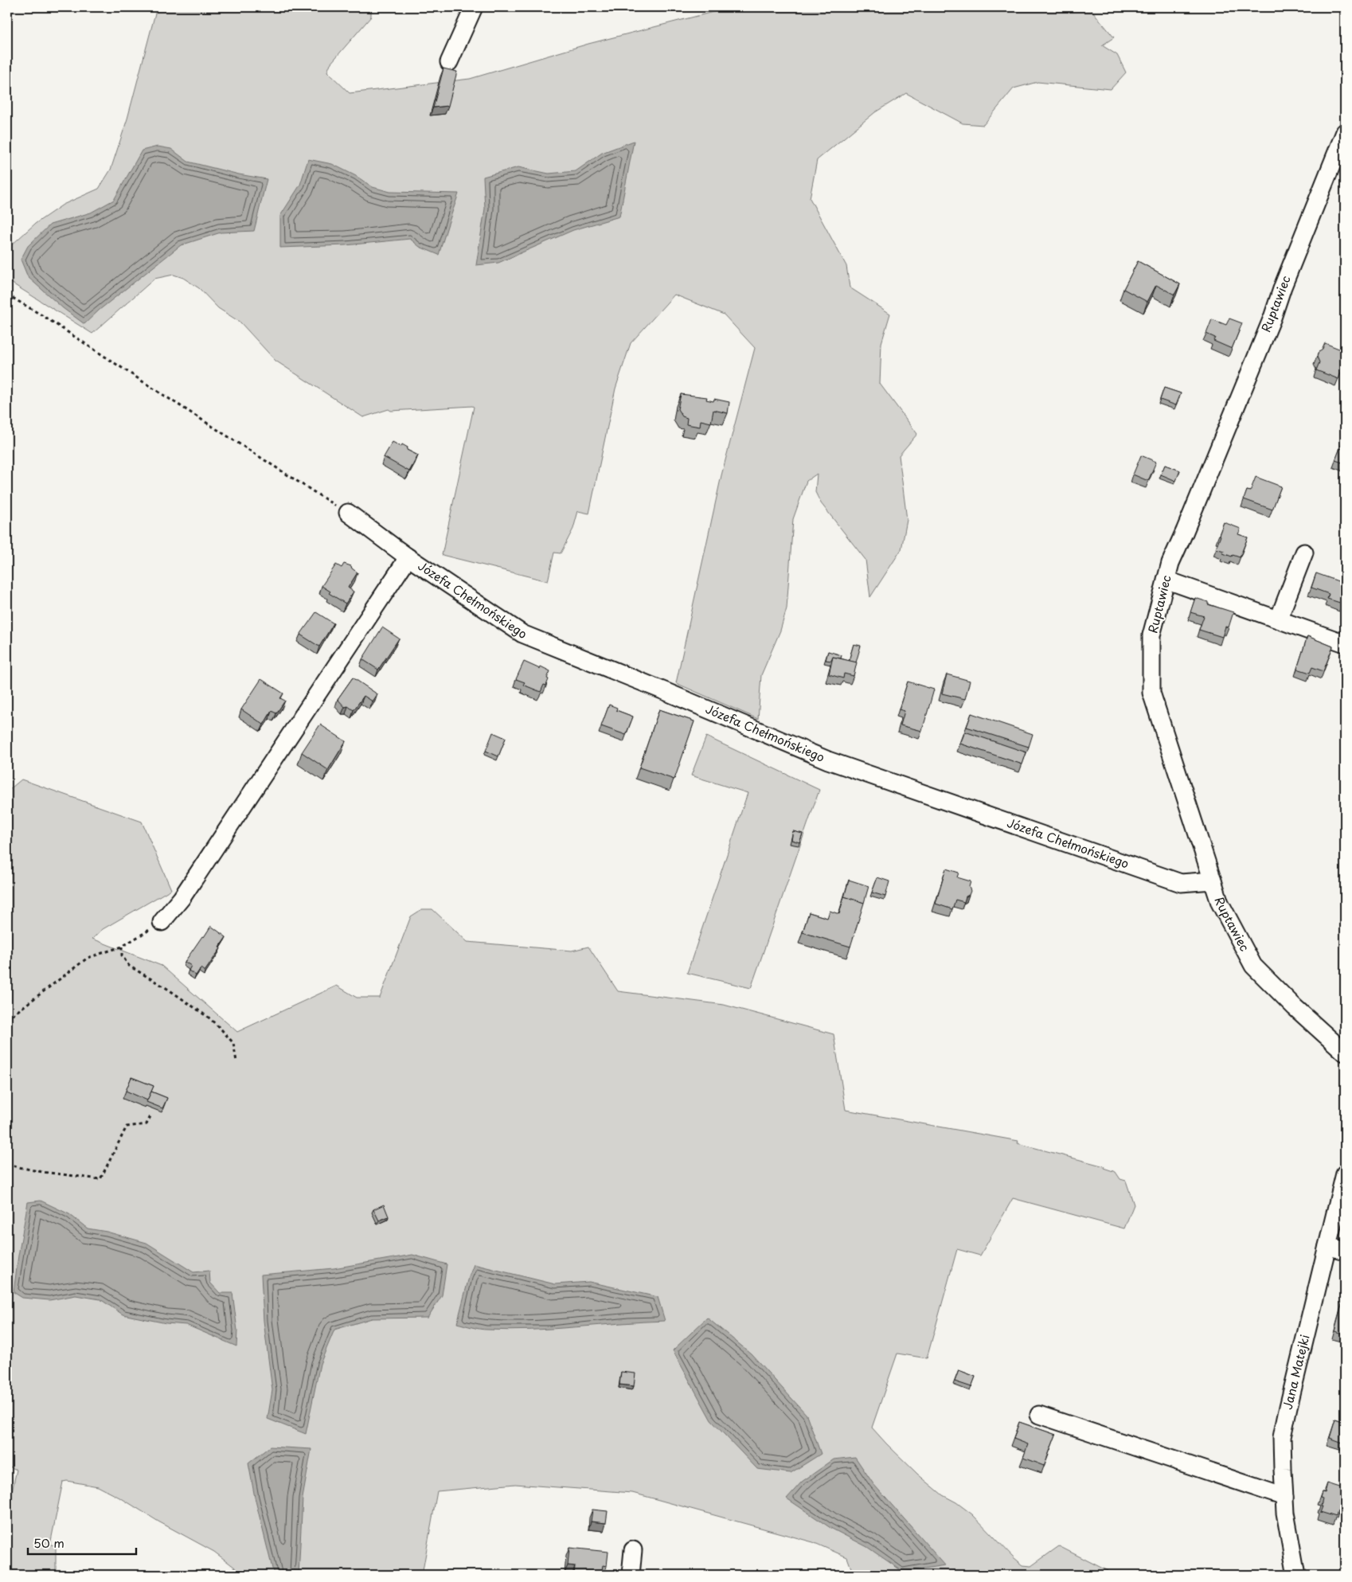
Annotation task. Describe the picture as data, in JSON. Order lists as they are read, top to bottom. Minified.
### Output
{"streets":{"street":["Ruptawiec","Józefa Chełmońskiego","Jana Matejki"]},"crossings":[["Ruptawiec","Józefa Chełmońskiego"]],"scale_bar":"50 m"}
